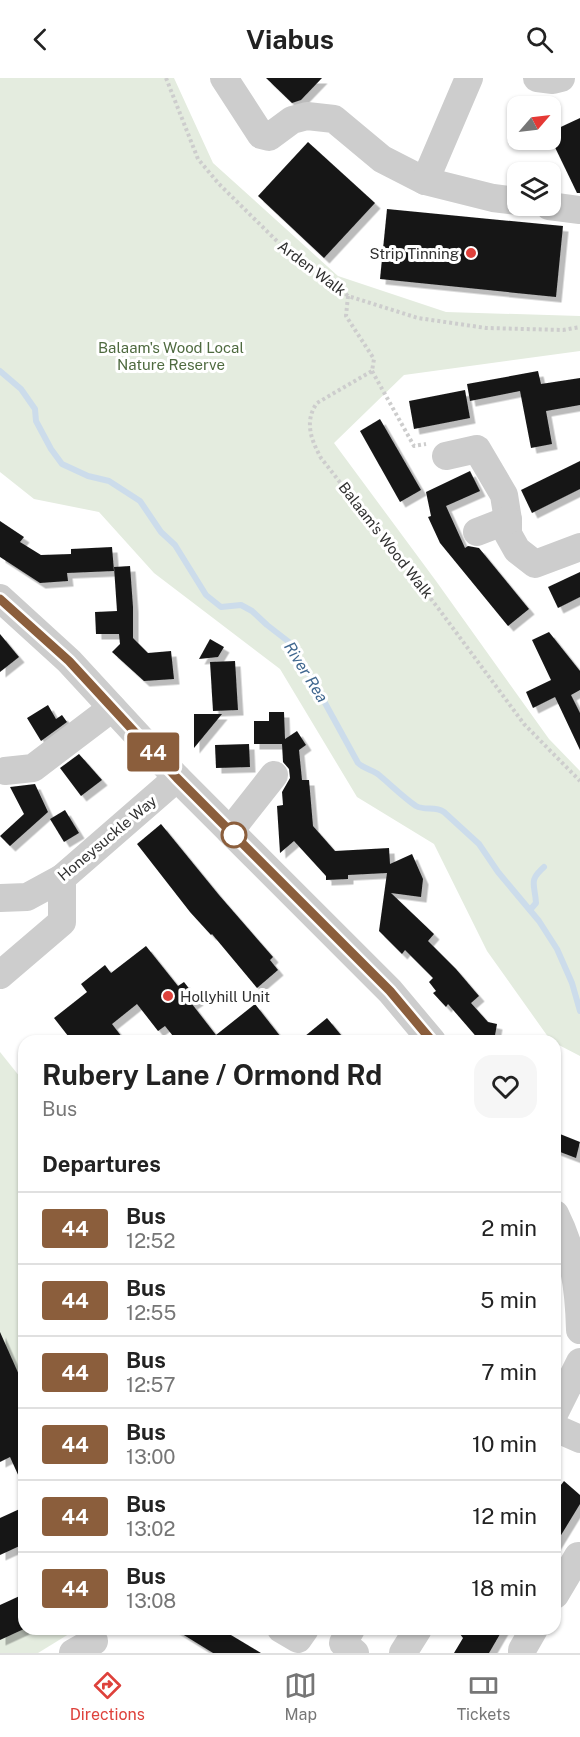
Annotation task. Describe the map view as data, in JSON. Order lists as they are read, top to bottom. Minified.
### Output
{"streets":{"street":["Honeysuckle Way"],"path":["Arden Walk","Balaam's Wood Walk"]},"water":["River Rea"],"parks":["Balaam's Wood Local Nature Reserve"],"places":["Strip Tinning","Hollyhill Unit"],"lines":["bus line 44"],"north":"top right","page":{"header":"Viabus","on_map":"44","heading":[["Rubery Lane / Ormond Rd","Bus"],"Departures"],"list":[{"mark":"44","name":"Bus","note":"12:52","value":"2 min"},{"mark":"44","name":"Bus","note":"12:55","value":"5 min"},{"mark":"44","name":"Bus","note":"12:57","value":"7 min"},{"mark":"44","name":"Bus","note":"13:00","value":"10 min"},{"mark":"44","name":"Bus","note":"13:02","value":"12 min"},{"mark":"44","name":"Bus","note":"13:08","value":"18 min"}],"tabs":["Directions","Map","Tickets"]}}
